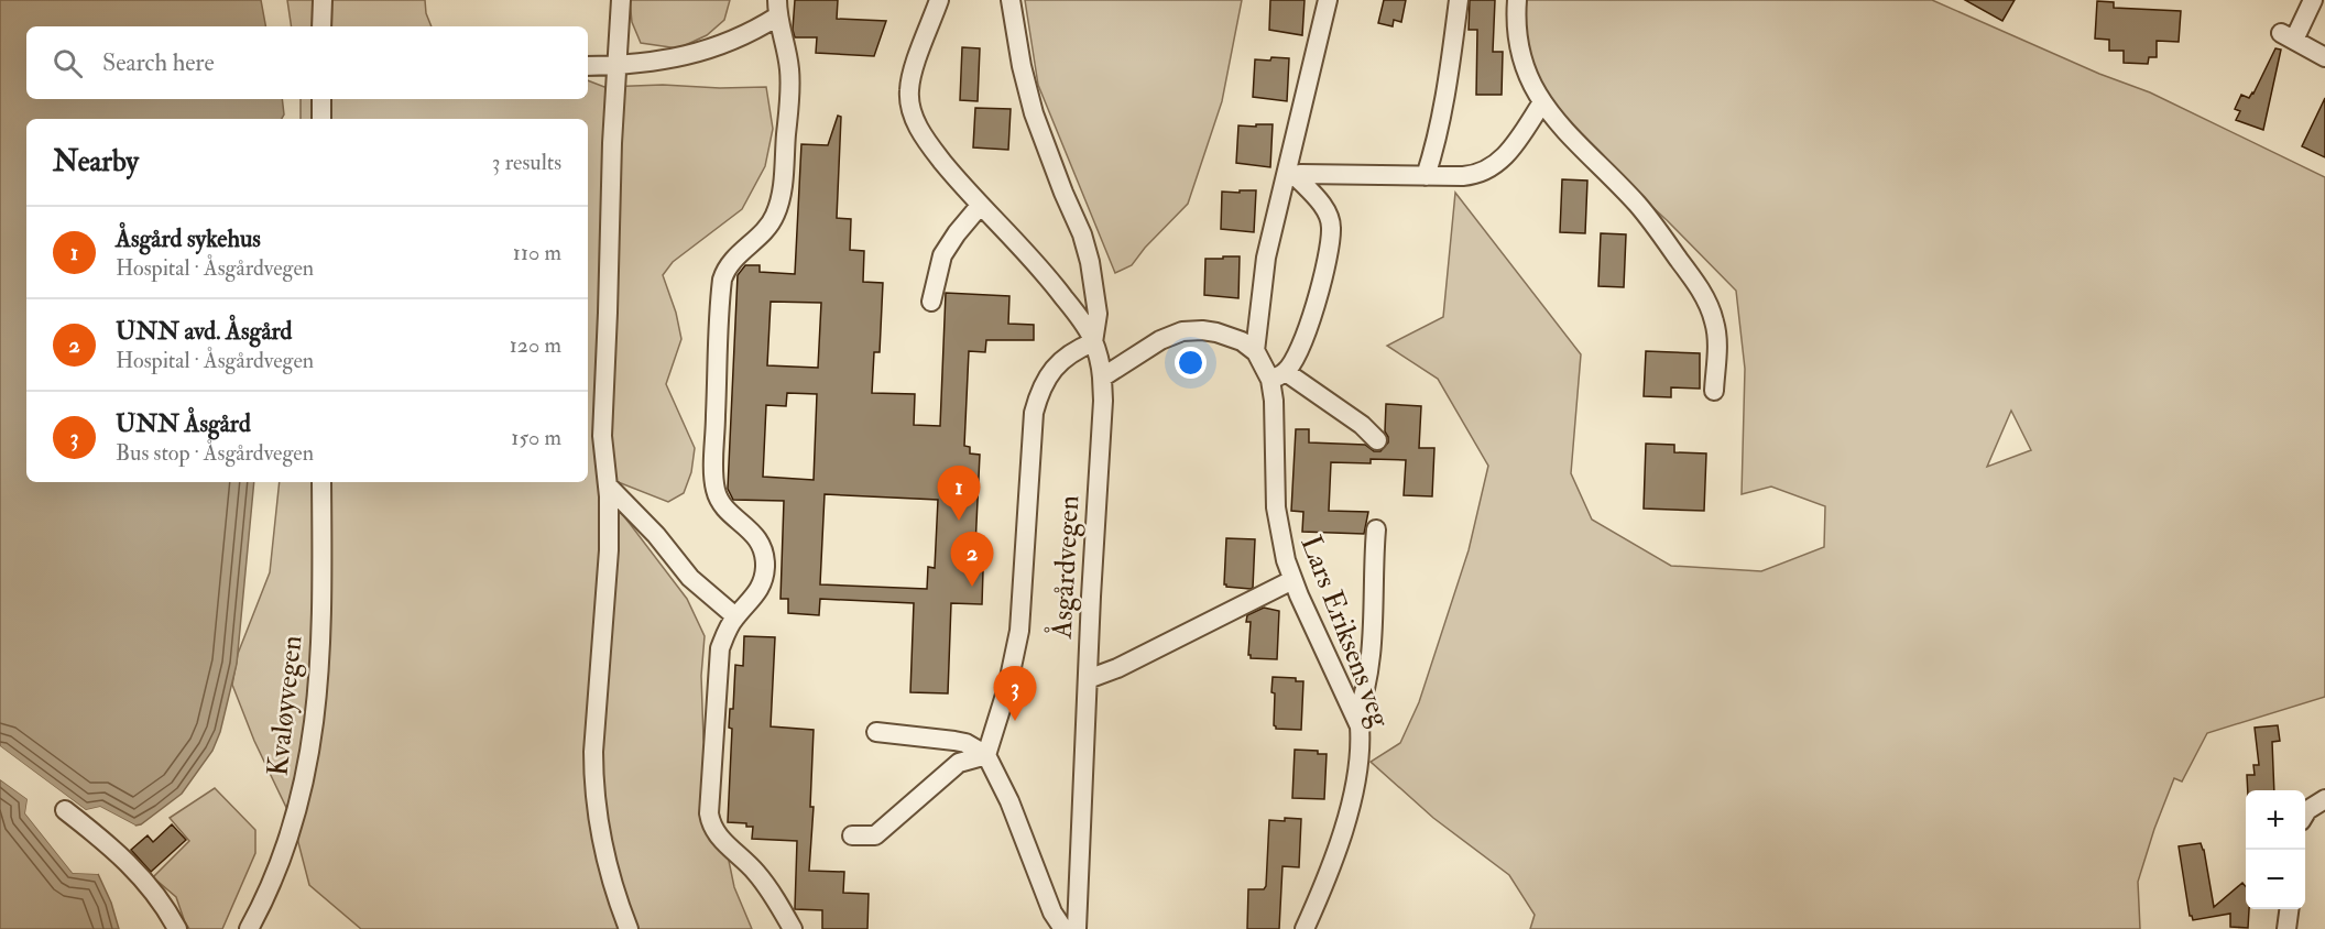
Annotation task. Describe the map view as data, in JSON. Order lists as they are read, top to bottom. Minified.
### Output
{"streets":{"street":["Åsgårdvegen","Lars Eriksens veg","Kvaløyvegen"]},"page":{"search":"Search here","heading":["Nearby","3 results"],"list":[{"mark":"1","name":"Åsgård sykehus","note":"Hospital · Åsgårdvegen","value":"110 m"},{"mark":"2","name":"UNN avd. Åsgård","note":"Hospital · Åsgårdvegen","value":"120 m"},{"mark":"3","name":"UNN Åsgård","note":"Bus stop · Åsgårdvegen","value":"150 m"}],"pins":["1","2","3"],"map_buttons":["+","−"]}}
